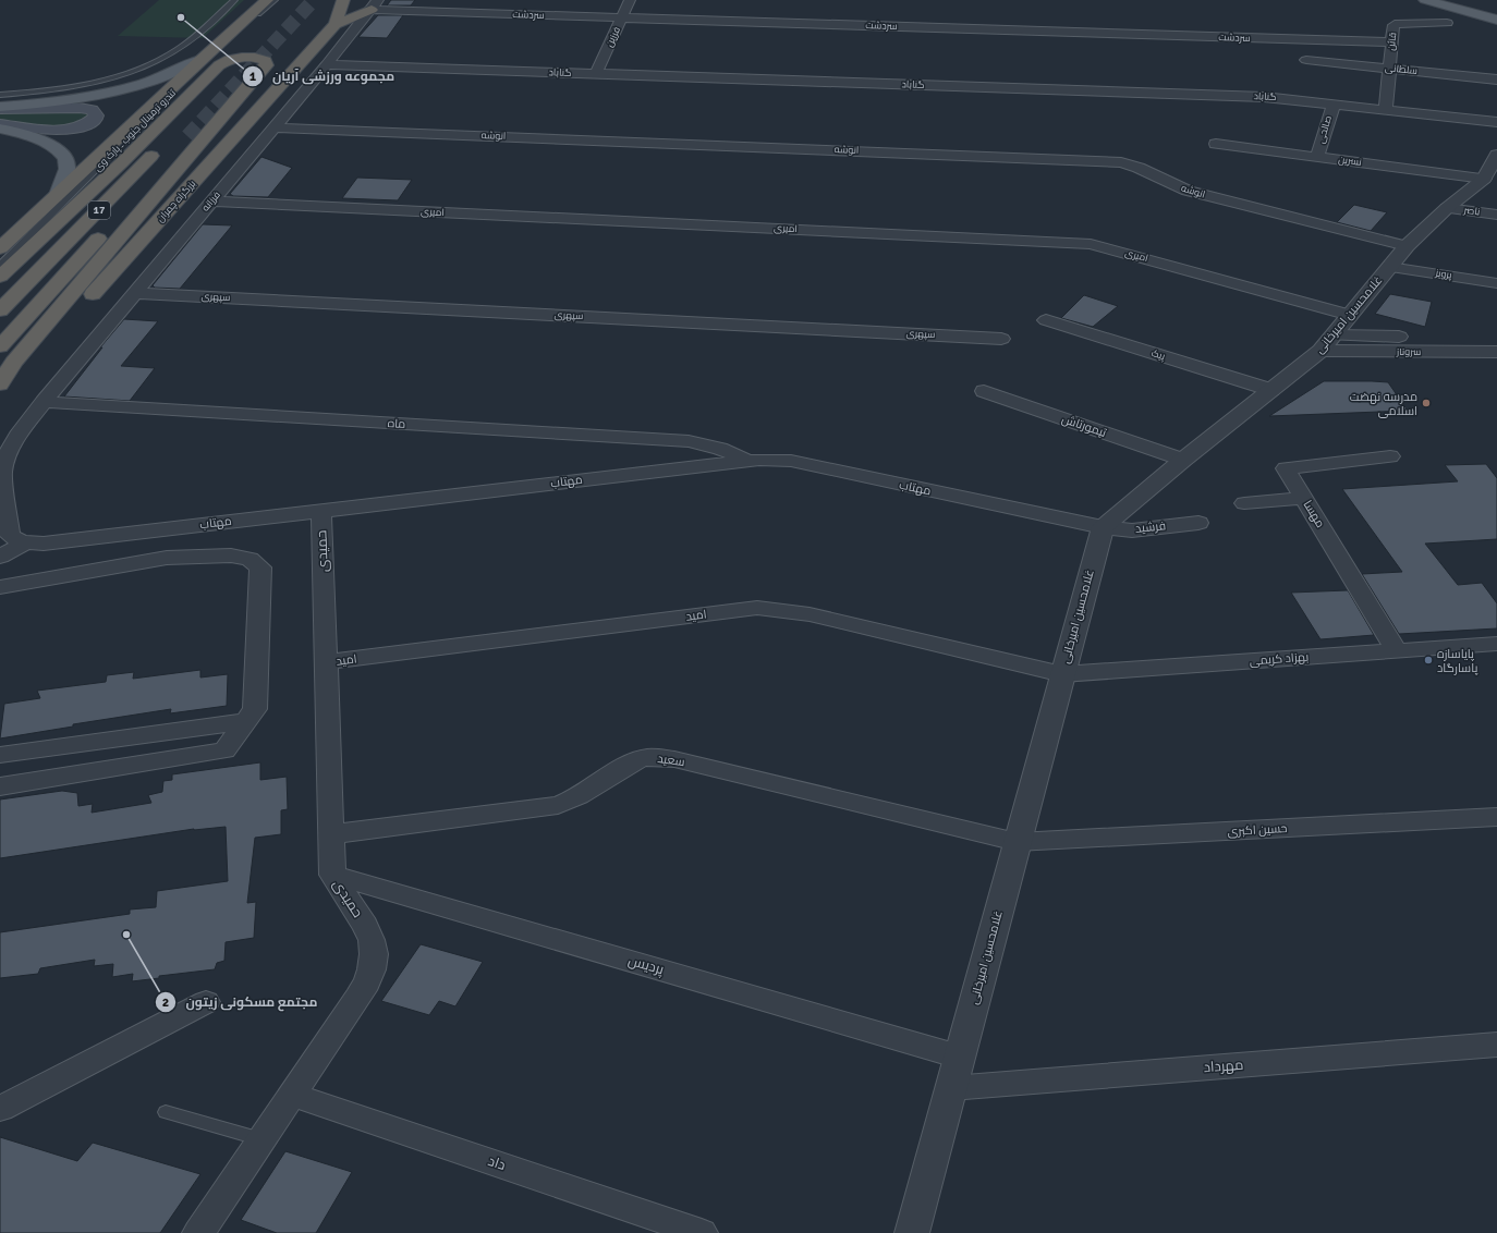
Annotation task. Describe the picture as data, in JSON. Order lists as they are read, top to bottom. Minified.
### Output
{"streets":{"highway":["بزرگراه چمران","17"],"street":["سردشت","فرزین","قائن","سلطانی","گناباد","صالحی","انوشه","نسرین","فرزانه","ناصر","امیری","پرویز","سپهری","غلامحسین امیرخانی","سروناز","پیک","ماه","تیمورتاش","مهتاب","مهسا","فرشید","حمیدی","امید","بهزاد کریمی","سعید","حسین اکبری","پردیس","مهرداد","داد"],"lane":["تندرو ترمینال جنوب ـ پارک وی"]},"crossings":[["سردشت","فرزین"],["سردشت","قائن"],["سردشت","فرزانه"],["فرزین","گناباد"],["قائن","سلطانی"],["قائن","گناباد"],["گناباد","صالحی"],["گناباد","فرزانه"],["صالحی","نسرین"],["انوشه","فرزانه"],["انوشه","غلامحسین امیرخانی"],["نسرین","غلامحسین امیرخانی"],["فرزانه","امیری"],["فرزانه","سپهری"],["فرزانه","ماه"],["ناصر","غلامحسین امیرخانی"],["امیری","غلامحسین امیرخانی"],["پرویز","غلامحسین امیرخانی"],["غلامحسین امیرخانی","سروناز"],["غلامحسین امیرخانی","پیک"],["غلامحسین امیرخانی","تیمورتاش"],["غلامحسین امیرخانی","مهتاب"],["غلامحسین امیرخانی","فرشید"],["غلامحسین امیرخانی","امید"],["غلامحسین امیرخانی","بهزاد کریمی"],["غلامحسین امیرخانی","سعید"],["غلامحسین امیرخانی","حسین اکبری"],["غلامحسین امیرخانی","پردیس"],["غلامحسین امیرخانی","مهرداد"],["ماه","مهتاب"],["مهتاب","فرشید"],["مهتاب","حمیدی"],["مهسا","بهزاد کریمی"],["حمیدی","امید"],["حمیدی","سعید"],["حمیدی","پردیس"],["حمیدی","داد"],["امید","بهزاد کریمی"],["سعید","حسین اکبری"]],"places":["مجموعه ورزشی آریان","مدرسه نهضت اسلامی","پایاسازه پاسارگاد","مجتمع مسکونی زیتون"]}
